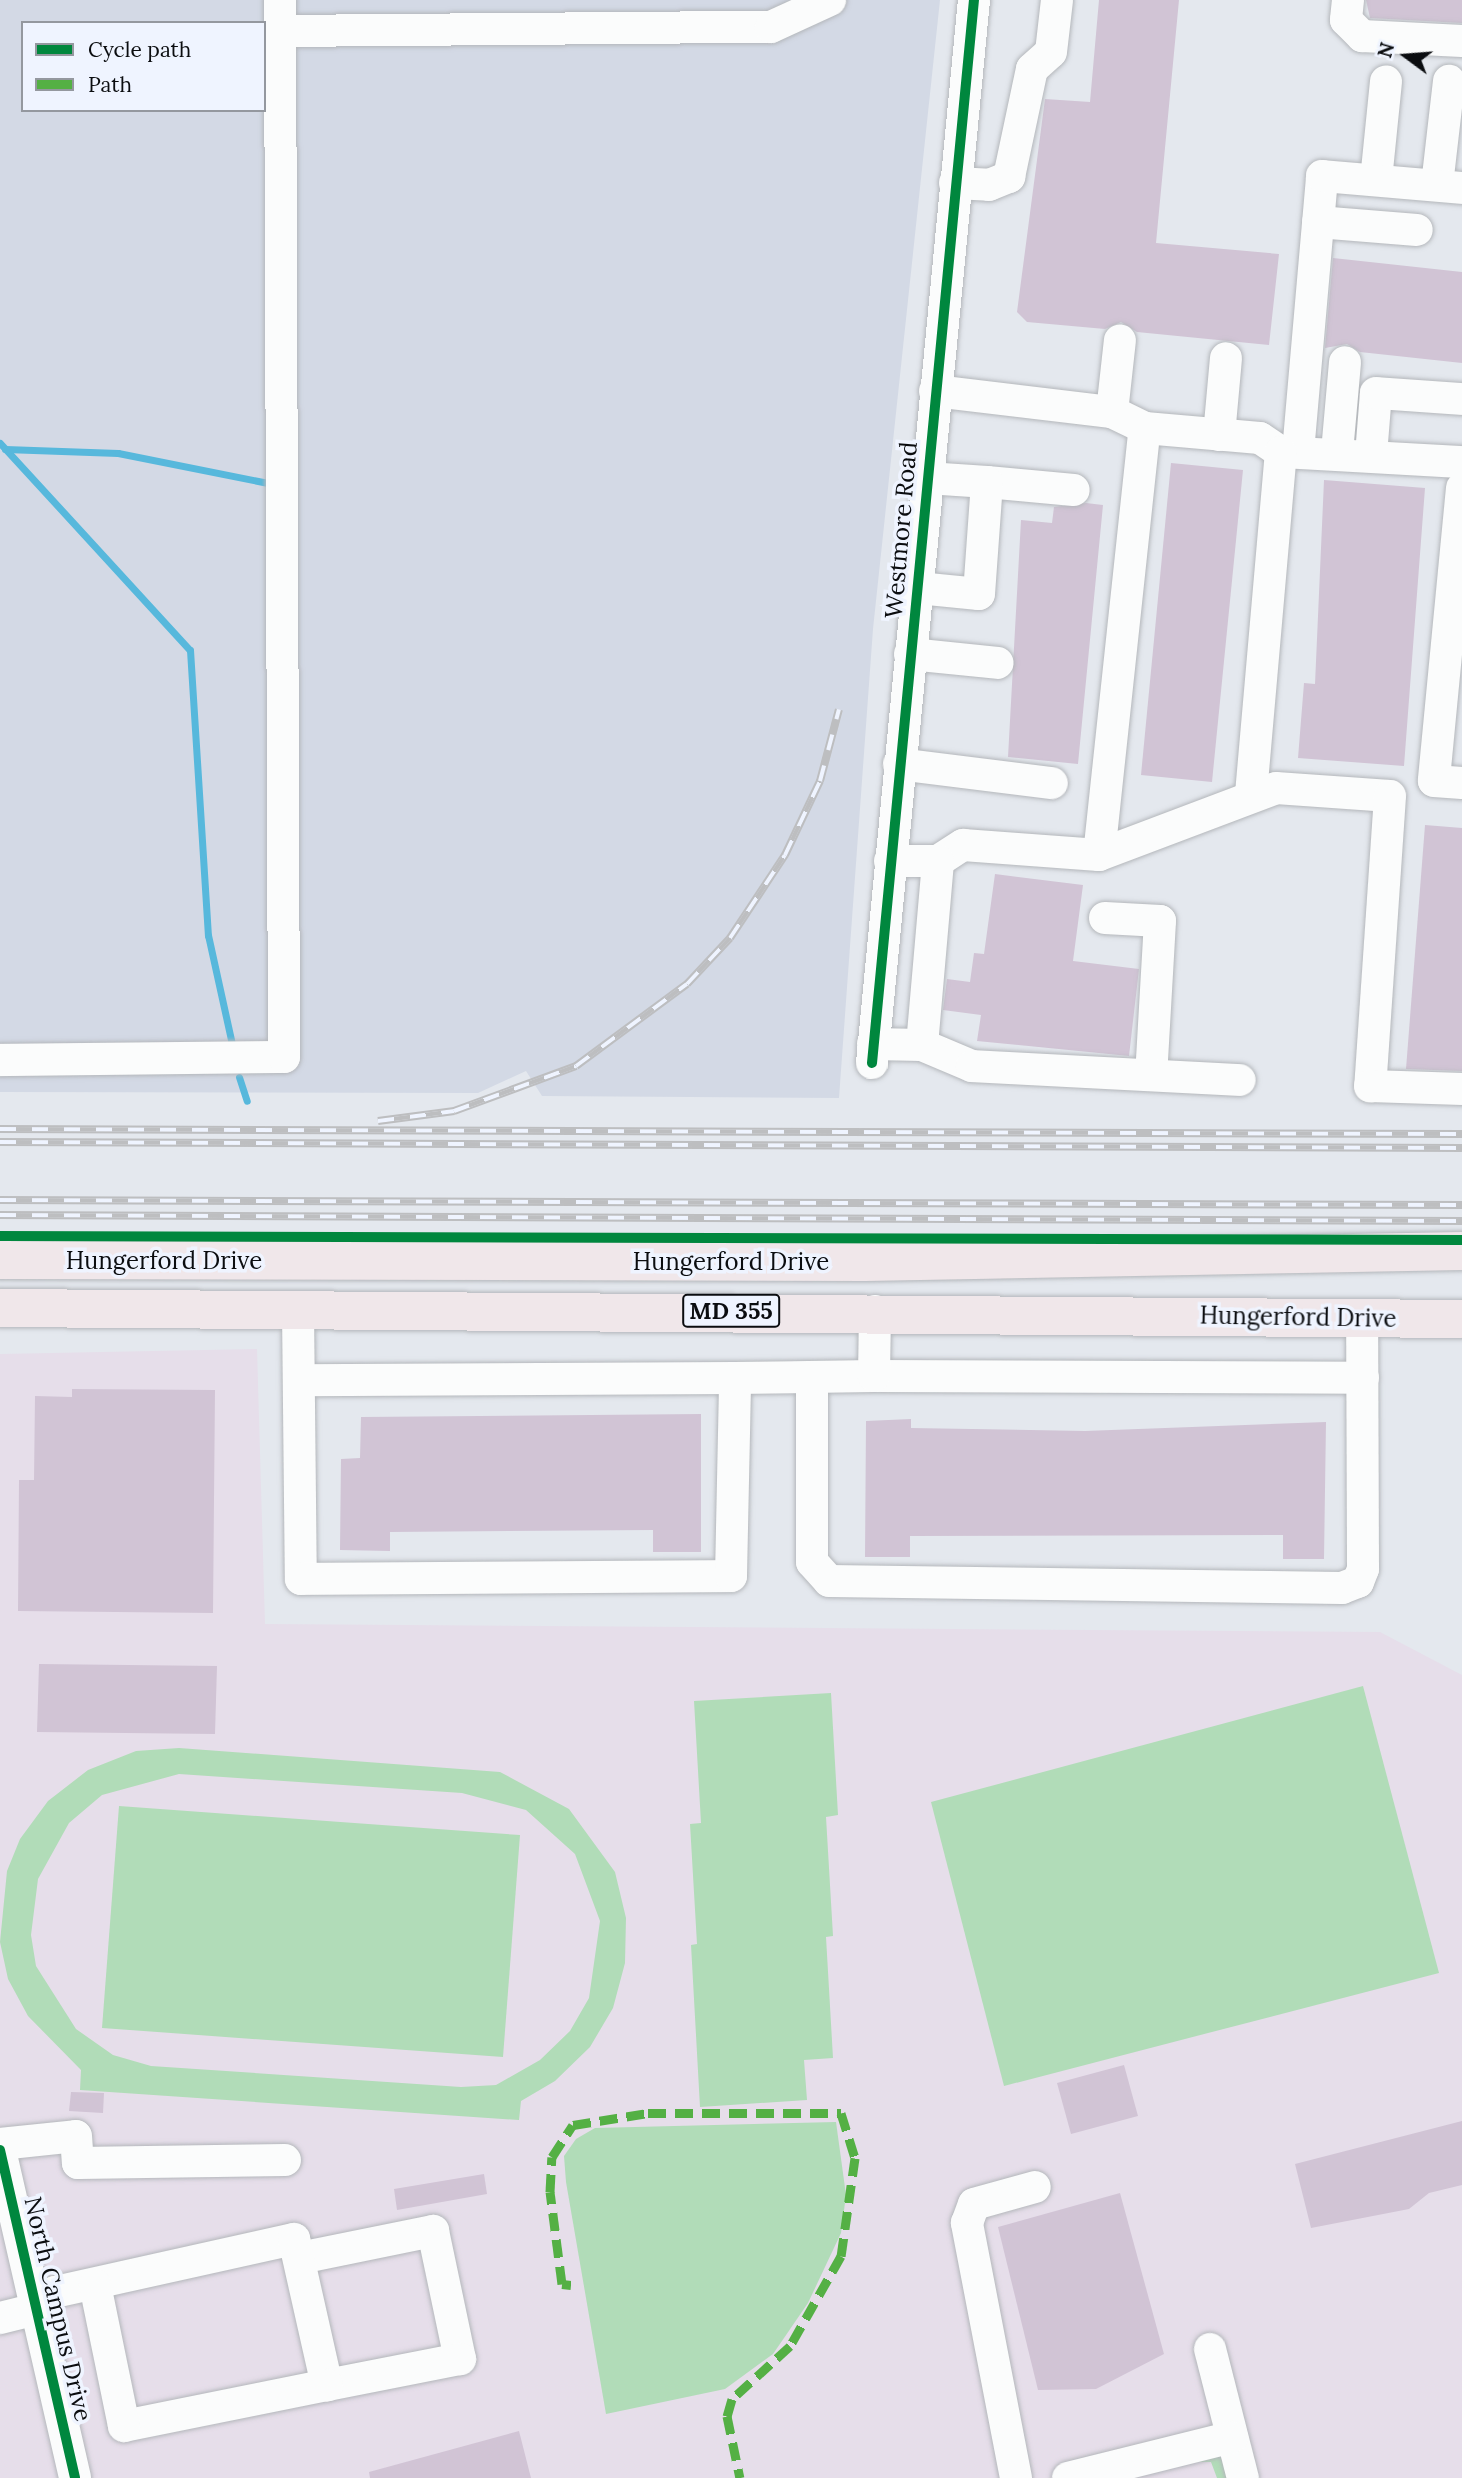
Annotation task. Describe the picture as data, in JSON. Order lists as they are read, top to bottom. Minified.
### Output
{"streets":{"main road":["Hungerford Drive","MD 355"],"street":["Westmore Road","North Campus Drive"]},"legend":["Cycle path","Path"],"north":"left"}
